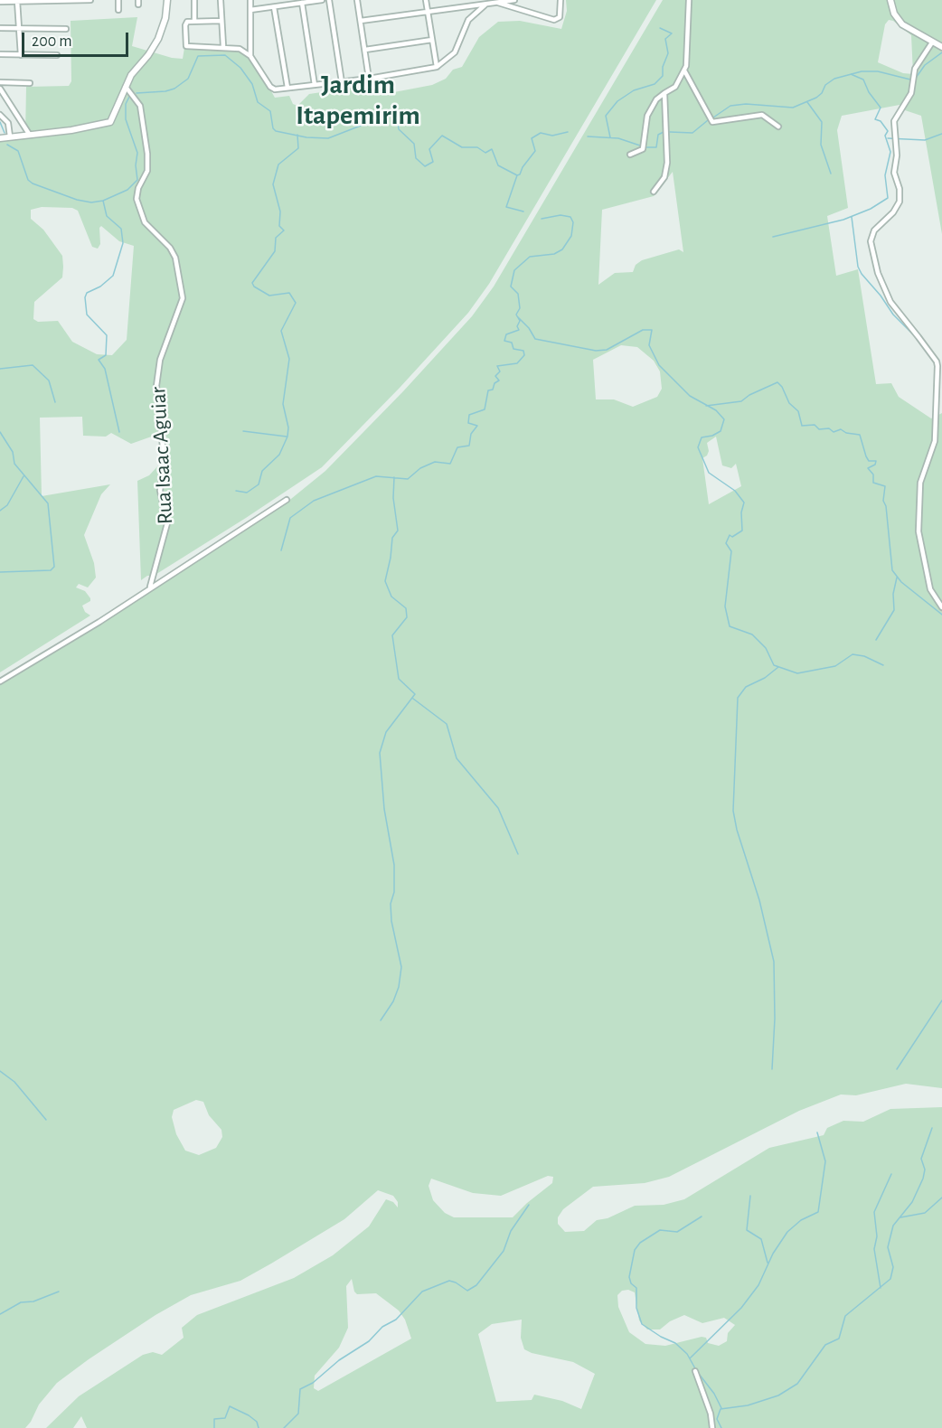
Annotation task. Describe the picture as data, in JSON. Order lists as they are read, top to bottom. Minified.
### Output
{"streets":{"street":["Rua Isaac Aguiar"]},"districts":["Jardim Itapemirim"],"scale_bar":"200 m"}
